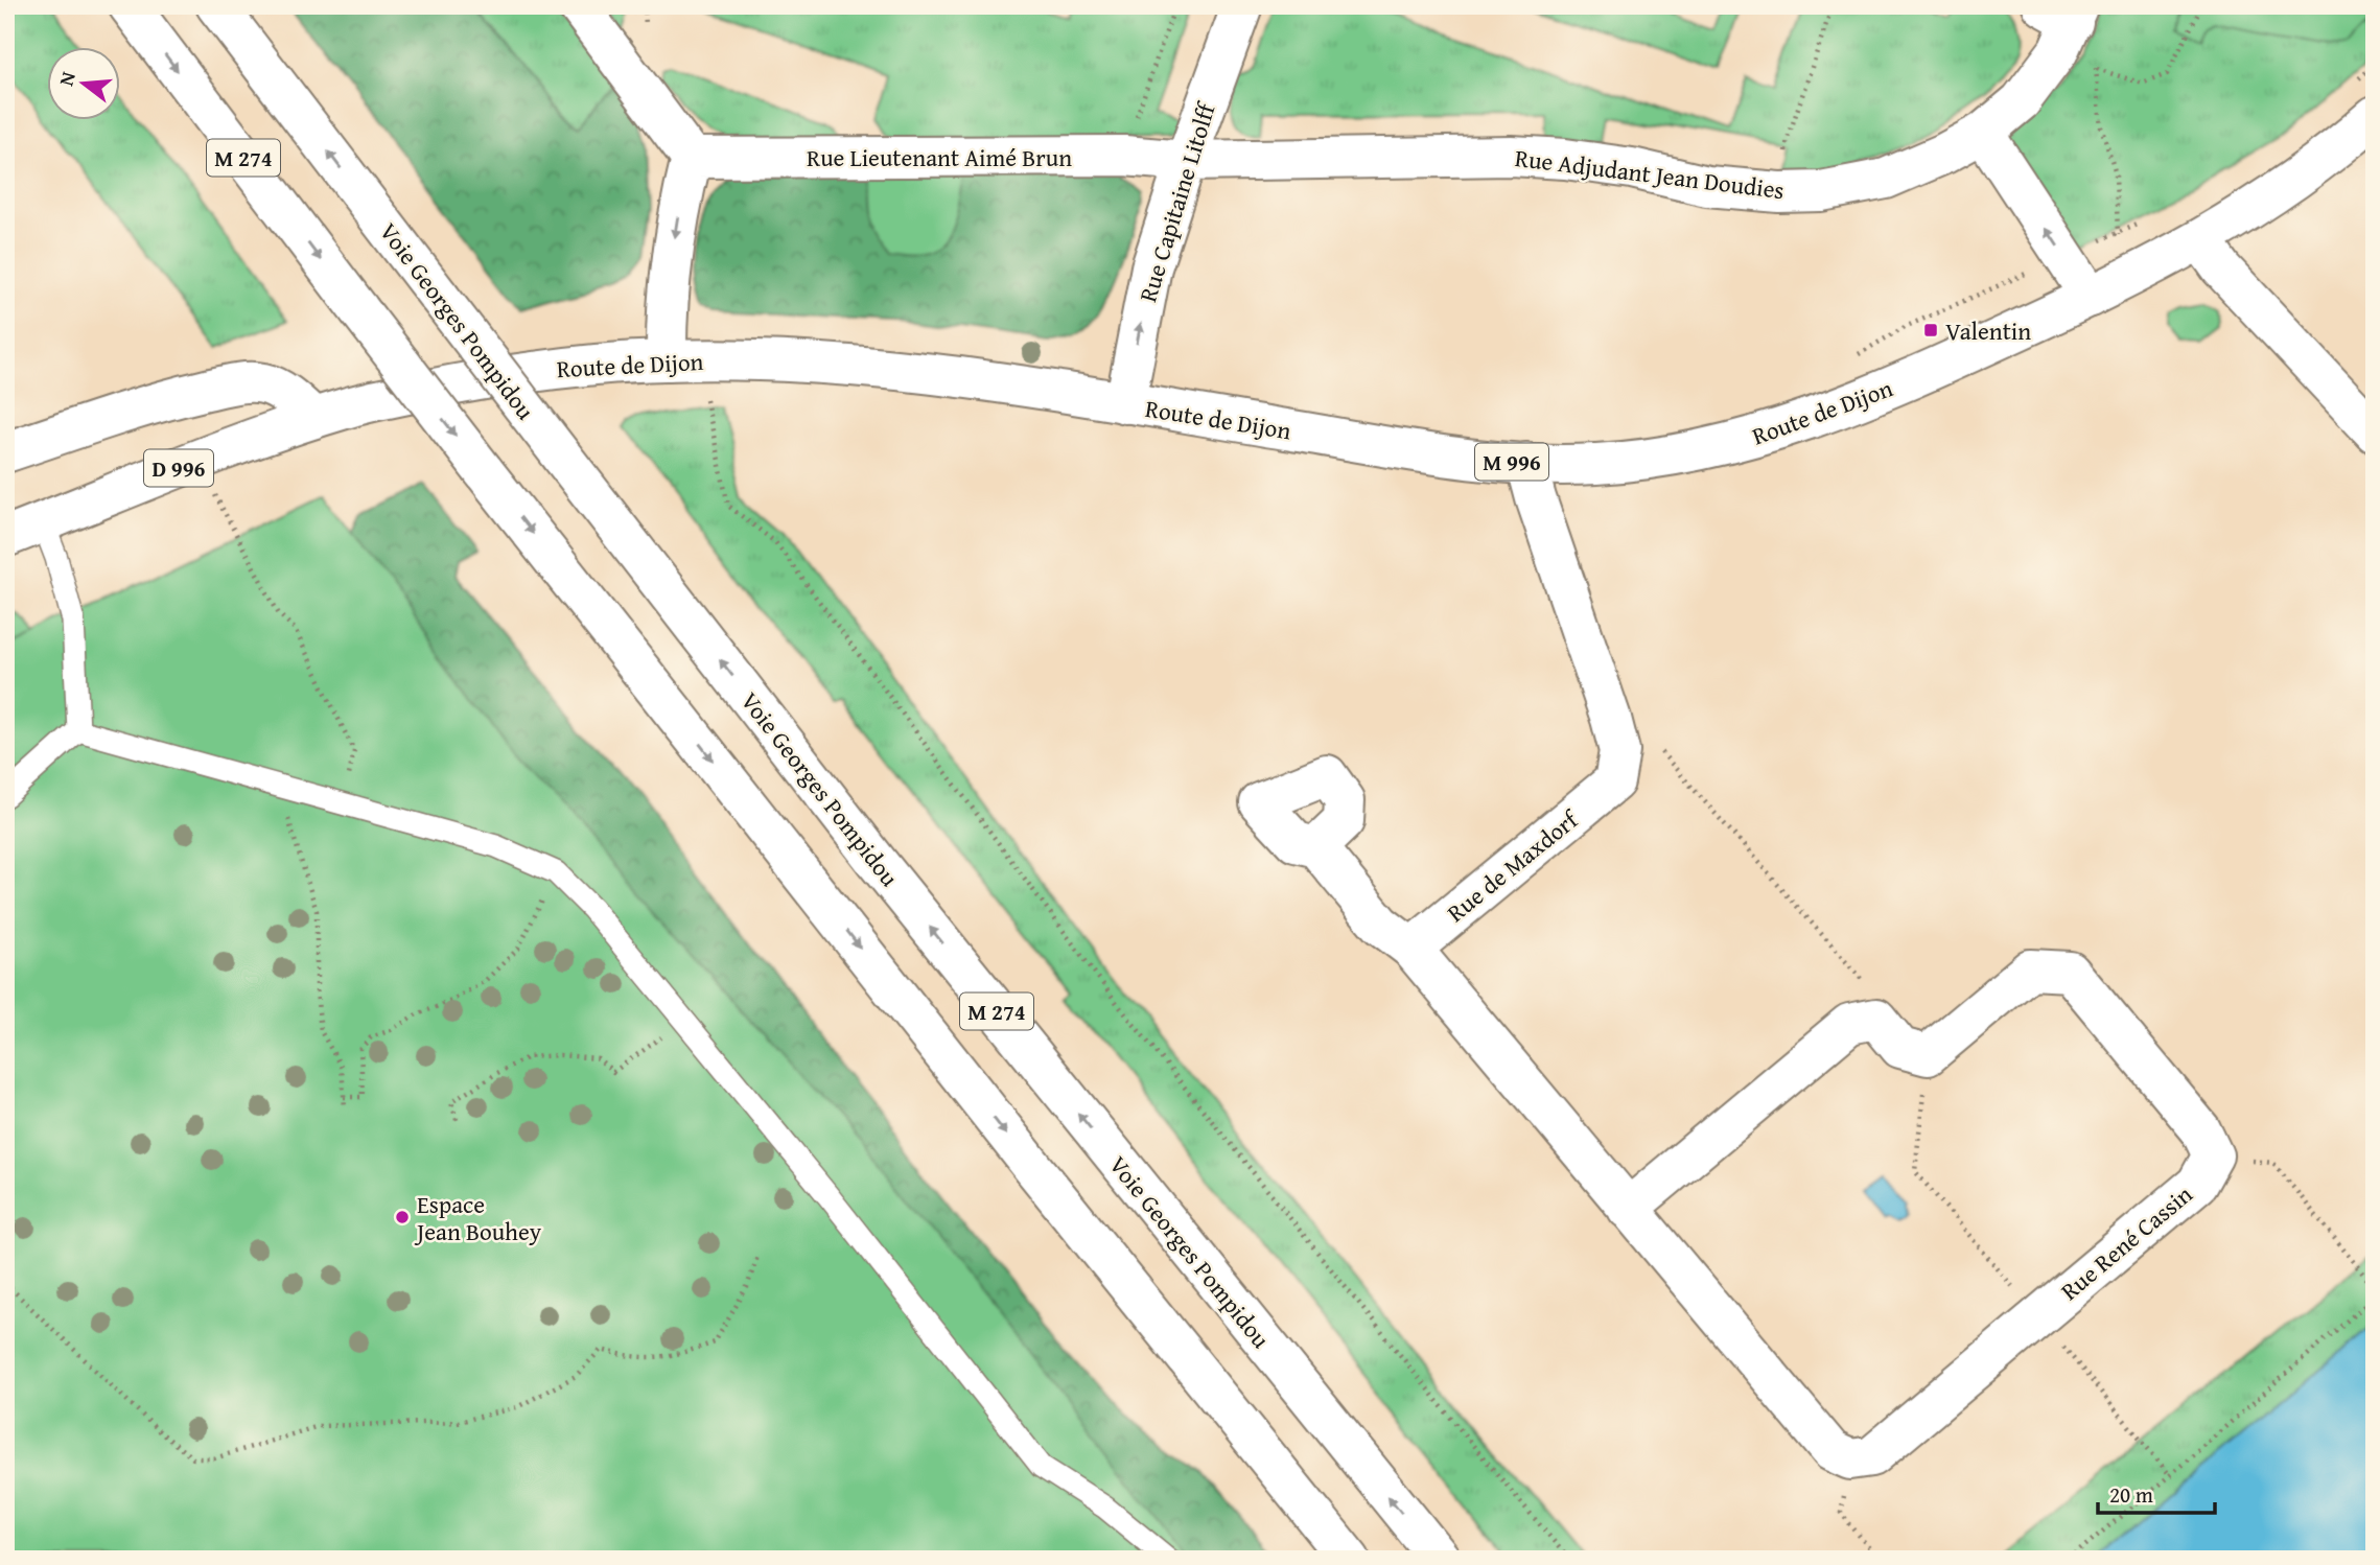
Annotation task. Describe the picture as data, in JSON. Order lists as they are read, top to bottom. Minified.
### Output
{"streets":{"main road":["Rue Lieutenant Aimé Brun","M 274","Rue Adjudant Jean Doudies","Rue Capitaine Litolff","Voie Georges Pompidou","Route de Dijon","M 996","D 996","Rue de Maxdorf","Rue René Cassin"]},"crossings":[["Rue Lieutenant Aimé Brun","Rue Adjudant Jean Doudies"],["Rue Lieutenant Aimé Brun","Rue Capitaine Litolff"],["Rue Adjudant Jean Doudies","Rue Capitaine Litolff"],["Rue Capitaine Litolff","Route de Dijon"]],"one_way":["Rue Capitaine Litolff"],"places":{"transit":["Valentin"],"other":["Espace Jean Bouhey"]},"scale_bar":"20 m","north":"left"}
